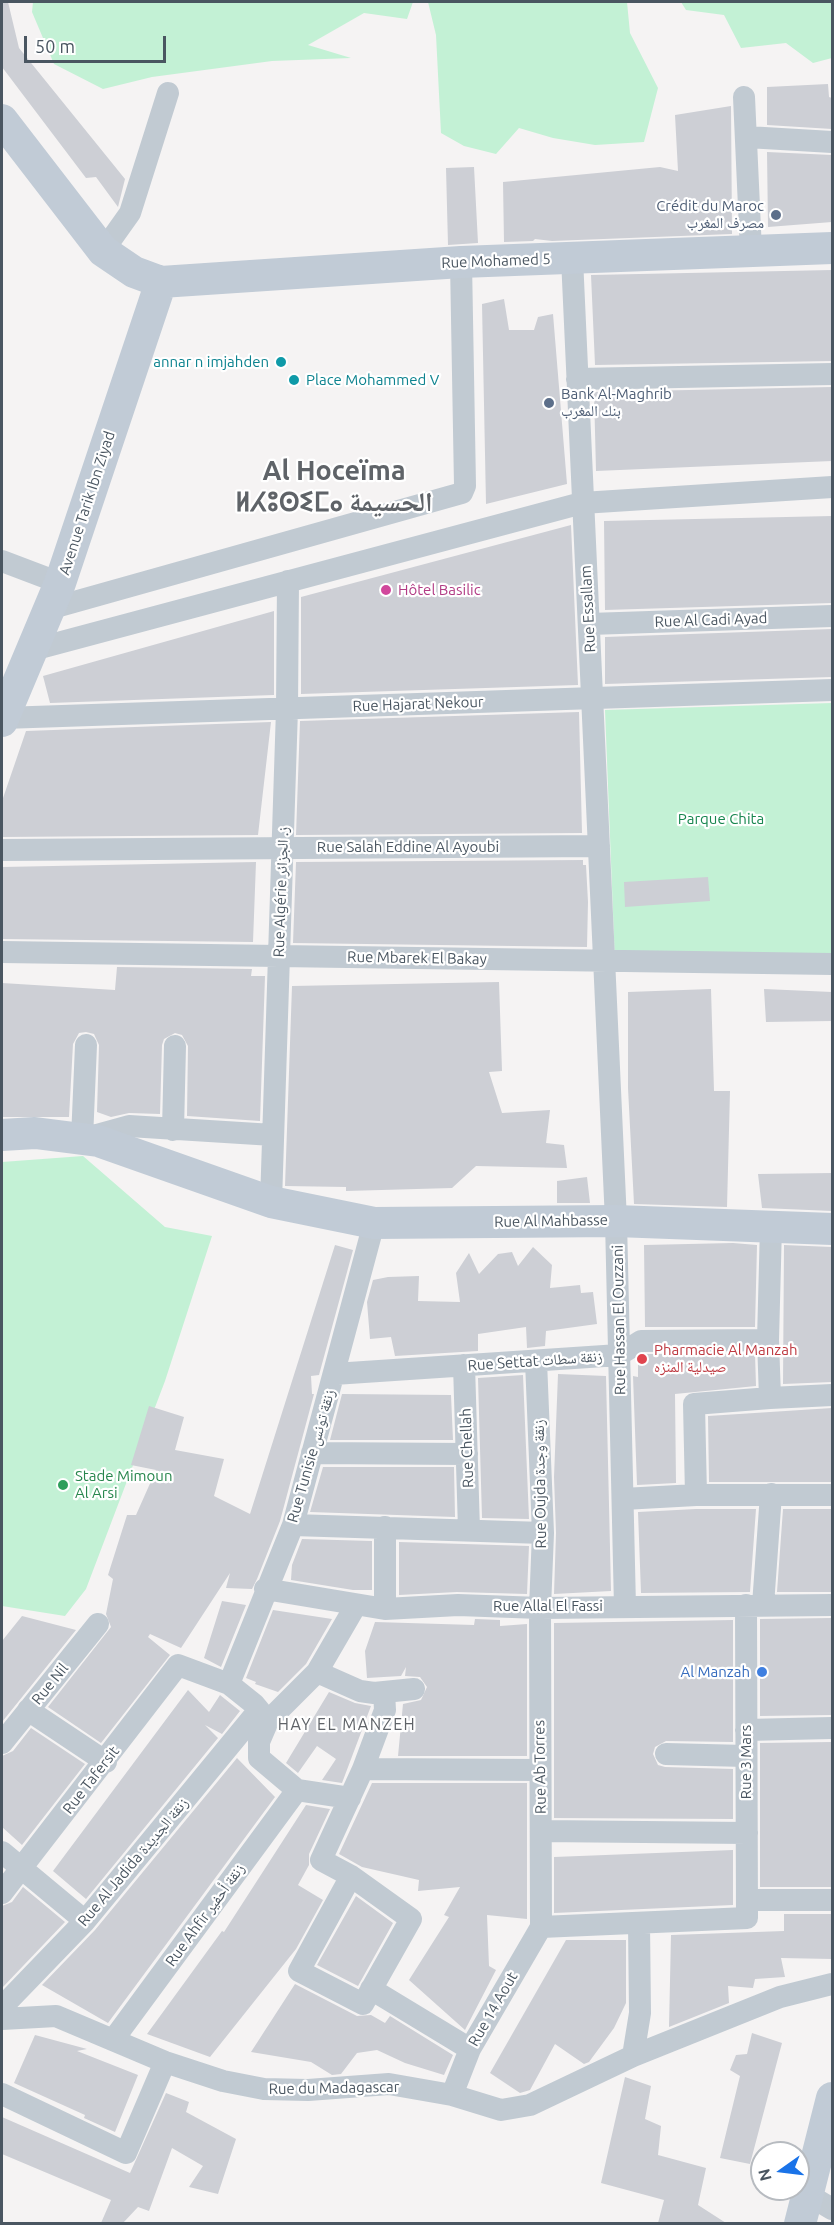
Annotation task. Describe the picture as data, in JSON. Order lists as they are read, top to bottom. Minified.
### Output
{"streets":{"street":["Rue Mohamed 5","Avenue Tarik Ibn Ziyad","Rue Essallam","Rue Al Cadi Ayad","Rue Hajarat Nekour","Rue Salah Eddine Al Ayoubi","Rue Algérie ز. الجزائر","Rue Mbarek El Bakay","Rue Al Mahbasse","Rue Hassan El Ouzzani","Rue Settat زنقة سطات","Rue Chellah","Rue Tunisie زنقة تونس","Rue Oujda زنقة وجدة","Rue Allal El Fassi","Rue Nil","Rue 3 Mars","Rue Ab Torres","Rue Tafersit","Rue Al Jadida زنقة الجديدة","Rue Ahfir زنقة أحفير","Rue 14 Aout","Rue du Madagascar"]},"crossings":[["Rue Mohamed 5","Avenue Tarik Ibn Ziyad"],["Rue Mohamed 5","Rue Essallam"],["Avenue Tarik Ibn Ziyad","Rue Hajarat Nekour"],["Rue Essallam","Rue Al Cadi Ayad"],["Rue Essallam","Rue Hajarat Nekour"],["Rue Essallam","Rue Salah Eddine Al Ayoubi"],["Rue Essallam","Rue Mbarek El Bakay"],["Rue Essallam","Rue Hassan El Ouzzani"],["Rue Hajarat Nekour","Rue Algérie ز. الجزائر"],["Rue Salah Eddine Al Ayoubi","Rue Algérie ز. الجزائر"],["Rue Algérie ز. الجزائر","Rue Mbarek El Bakay"],["Rue Algérie ز. الجزائر","Rue Al Mahbasse"],["Rue Mbarek El Bakay","Rue Hassan El Ouzzani"],["Rue Al Mahbasse","Rue Hassan El Ouzzani"],["Rue Al Mahbasse","Rue Tunisie زنقة تونس"],["Rue Hassan El Ouzzani","Rue Settat زنقة سطات"],["Rue Hassan El Ouzzani","Rue Allal El Fassi"],["Rue Settat زنقة سطات","Rue Chellah"],["Rue Settat زنقة سطات","Rue Tunisie زنقة تونس"],["Rue Settat زنقة سطات","Rue Oujda زنقة وجدة"],["Rue Tunisie زنقة تونس","Rue Allal El Fassi"],["Rue Tunisie زنقة تونس","Rue Tafersit"],["Rue Oujda زنقة وجدة","Rue Allal El Fassi"],["Rue Oujda زنقة وجدة","Rue Ab Torres"],["Rue Allal El Fassi","Rue 3 Mars"],["Rue Allal El Fassi","Rue Ab Torres"],["Rue Ab Torres","Rue 14 Aout"],["Rue Al Jadida زنقة الجديدة","Rue Ahfir زنقة أحفير"],["Rue Ahfir زنقة أحفير","Rue du Madagascar"],["Rue 14 Aout","Rue du Madagascar"]],"districts":["Al Hoceïma ⵍⵃⵓⵙⵉⵎⴰ الحسيمة","HAY EL MANZEH"],"parks":["Parque Chita"],"places":["Crédit du Maroc مصرف المغرب","annar n imjahden","Place Mohammed V","Bank Al-Maghrib بنك المغرب","Hôtel Basilic","Pharmacie Al Manzah صيدلية المنزه","Stade Mimoun Al Arsi","Al Manzah"],"scale_bar":"50 m","north":"left"}
